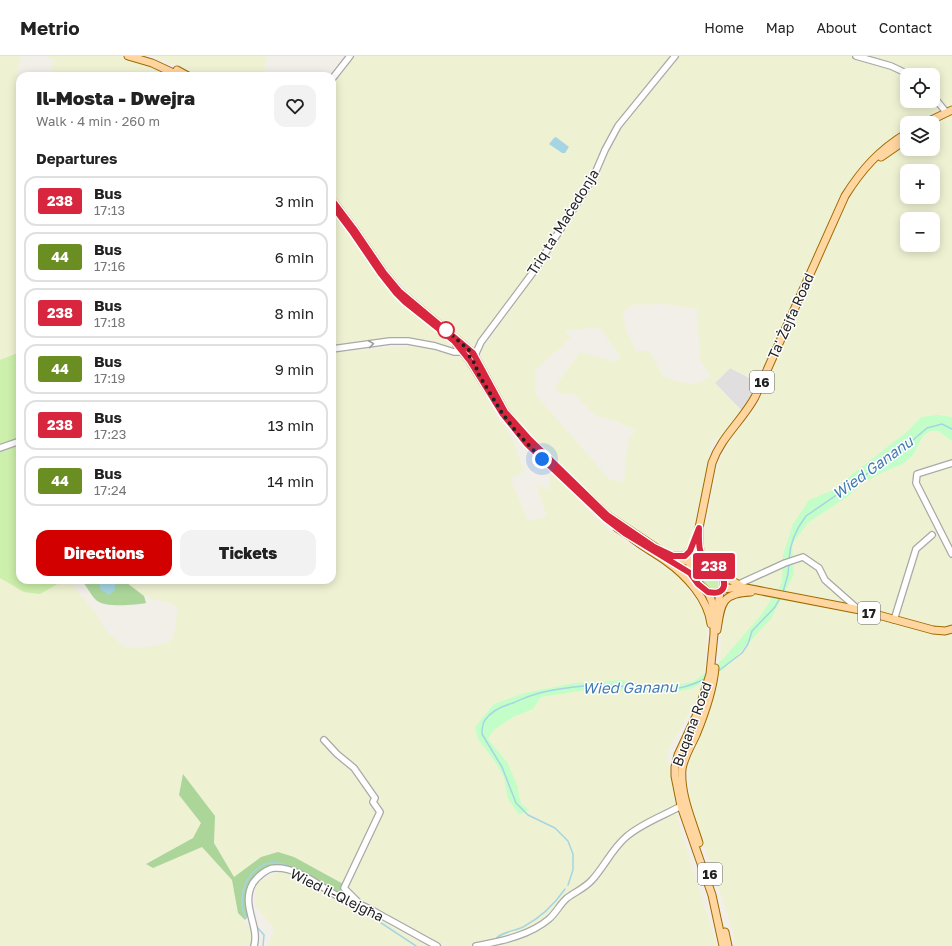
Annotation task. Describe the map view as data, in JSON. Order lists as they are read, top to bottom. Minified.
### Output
{"streets":{"main road":["Ta' Żejfa Road","16","17","Buqana Road"],"street":["Triq ta' Maċedonja","Wied il-Qlejgħa"]},"crossings":[["Ta' Żejfa Road","16"],["16","17"],["16","Buqana Road"],["17","Buqana Road"]],"water":["Wied Gananu"],"lines":["bus line 238"],"page":{"header":"Metrio","nav":["Home","Map","About","Contact"],"on_map":"238","map_buttons":["+","−"],"heading":[["Il-Mosta - Dwejra","Walk · 4 min · 260 m"],"Departures"],"list":[{"mark":"238","name":"Bus","note":"17:13","value":"3 min"},{"mark":"44","name":"Bus","note":"17:16","value":"6 min"},{"mark":"238","name":"Bus","note":"17:18","value":"8 min"},{"mark":"44","name":"Bus","note":"17:19","value":"9 min"},{"mark":"238","name":"Bus","note":"17:23","value":"13 min"},{"mark":"44","name":"Bus","note":"17:24","value":"14 min"}],"buttons":["Directions","Tickets"]}}
